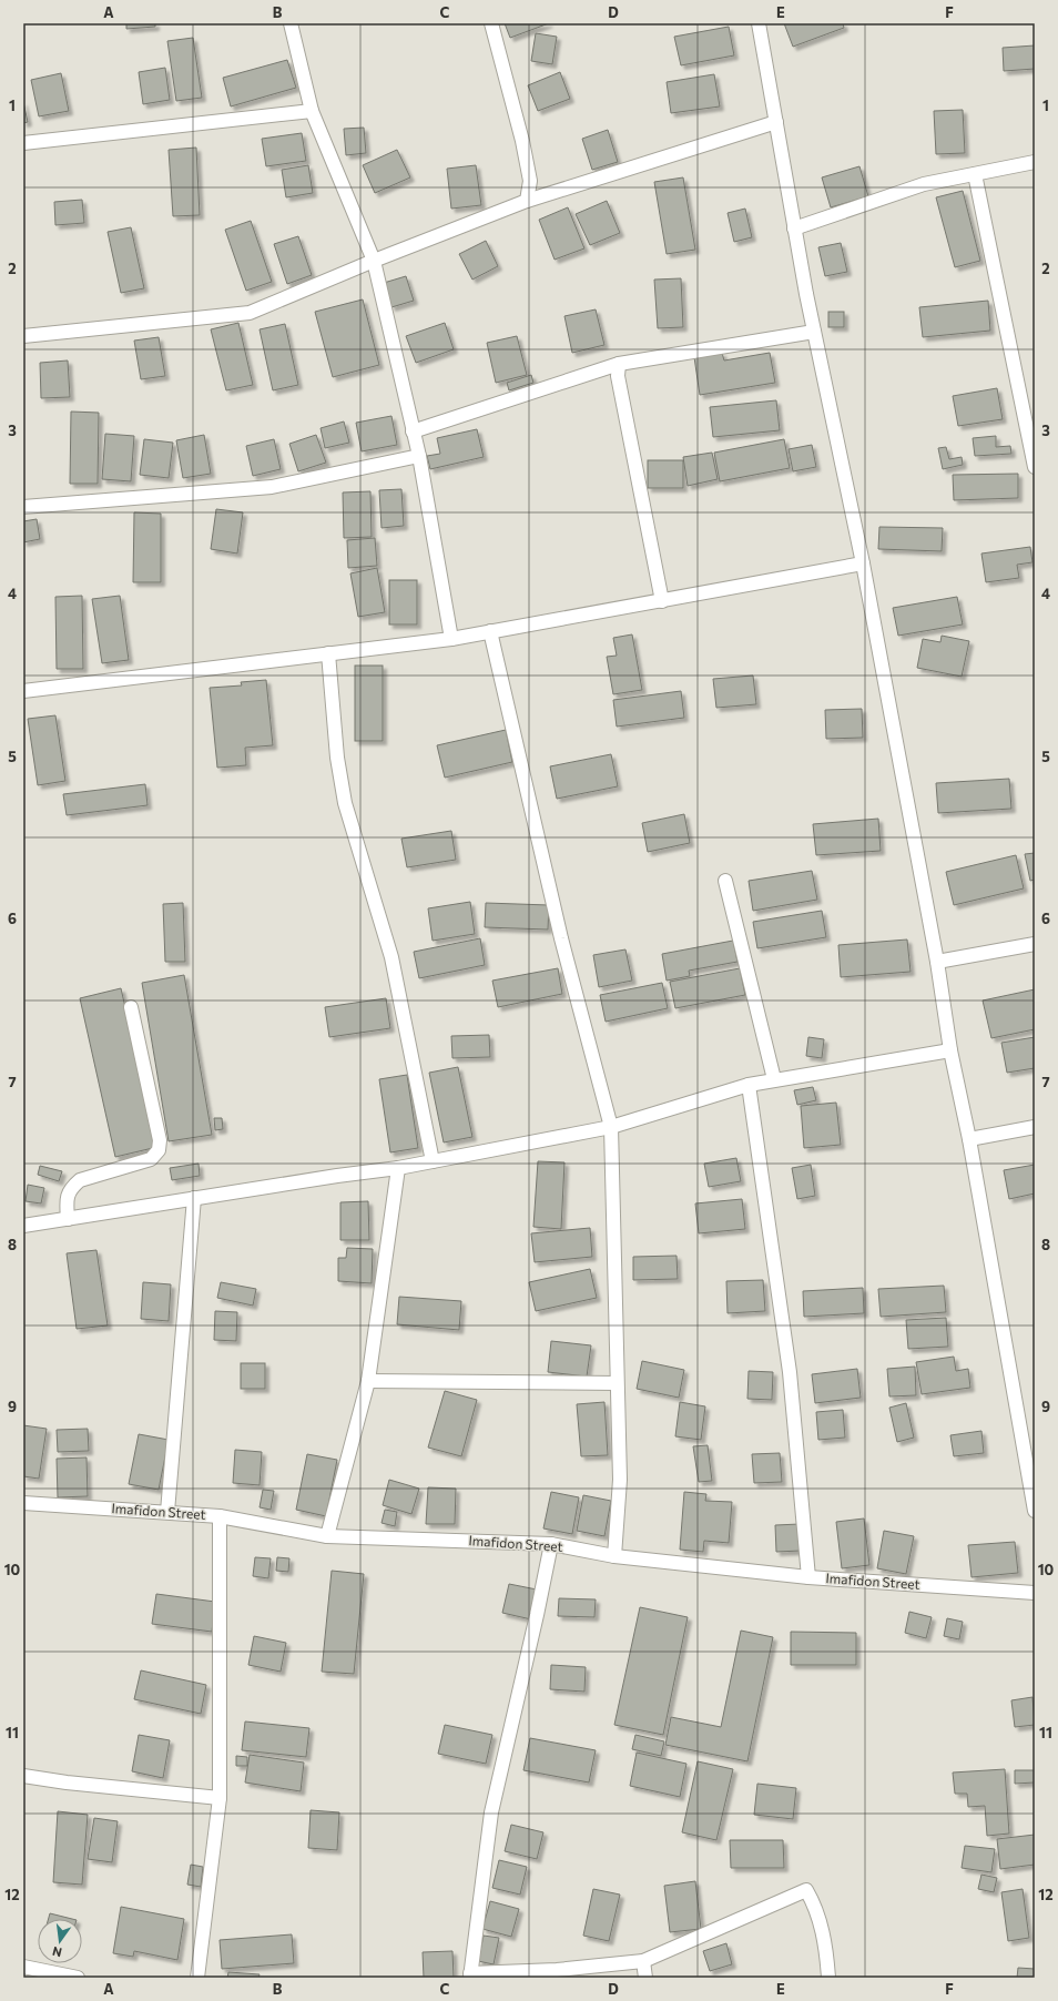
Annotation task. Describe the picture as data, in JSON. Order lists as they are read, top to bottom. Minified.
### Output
{"streets":{"street":["Imafidon Street"]},"north":"bottom","grid":{"columns":["A","B","C","D","E","F"],"rows":["1","2","3","4","5","6","7","8","9","10","11","12"]}}
